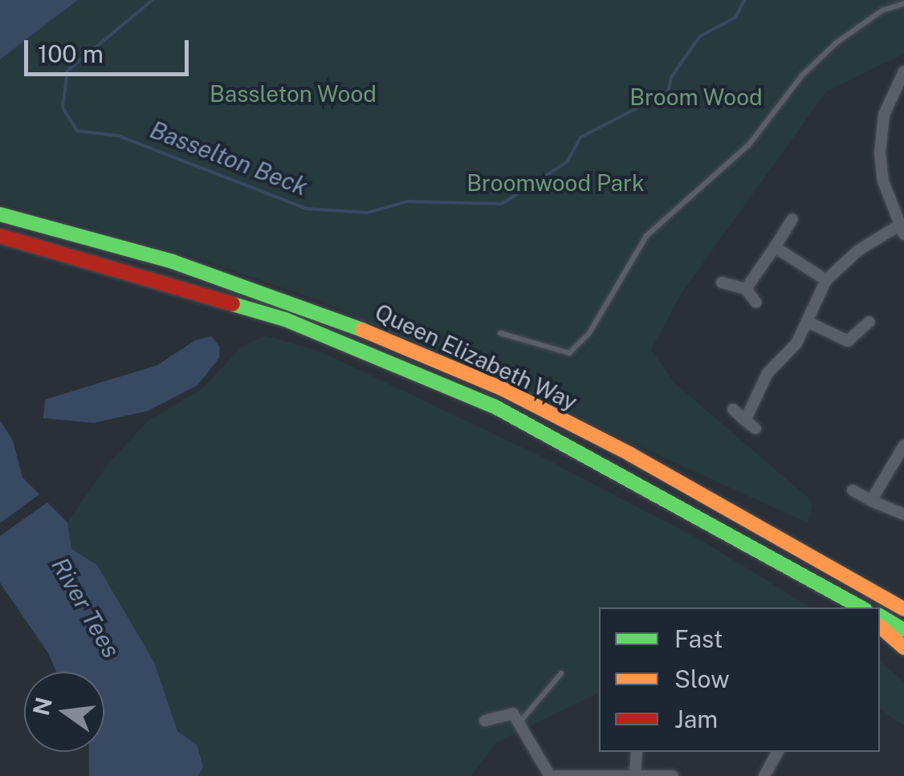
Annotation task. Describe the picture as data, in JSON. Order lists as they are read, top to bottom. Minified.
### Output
{"streets":{"street":["Queen Elizabeth Way"]},"water":["Basselton Beck","River Tees"],"parks":["Bassleton Wood","Broom Wood","Broomwood Park"],"legend":["Fast","Slow","Jam"],"scale_bar":"100 m","north":"left"}
